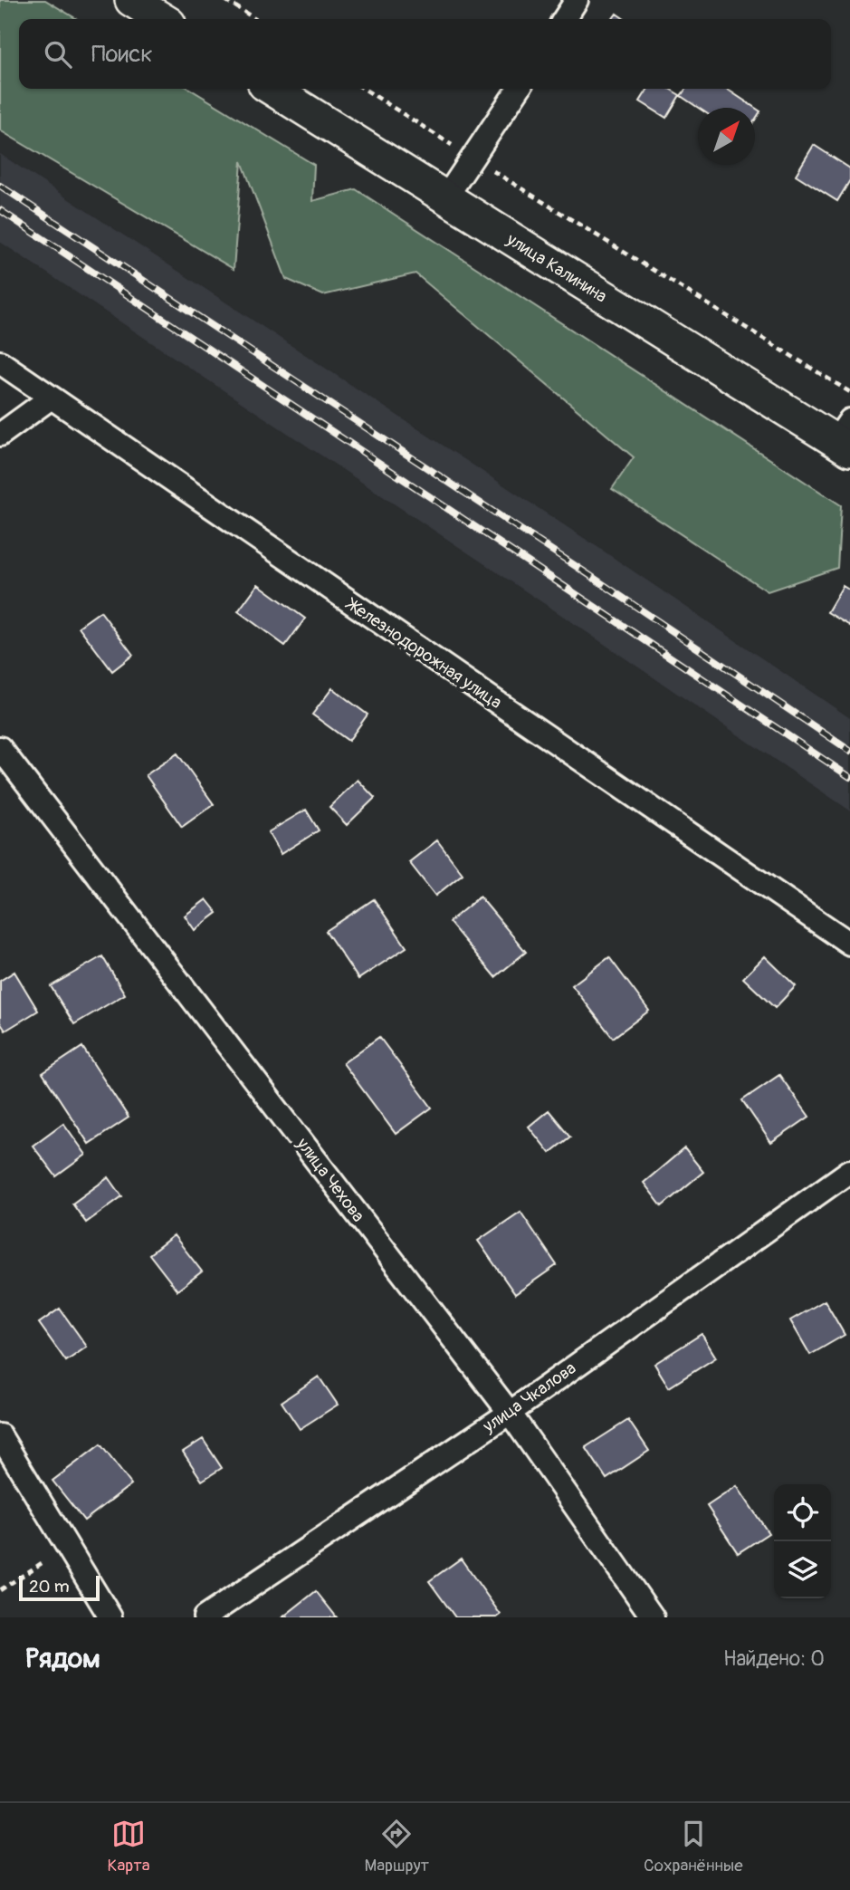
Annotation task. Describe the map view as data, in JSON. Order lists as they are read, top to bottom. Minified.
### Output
{"streets":{"main road":["улица Калинина"],"street":["Железнодорожная улица","улица Чехова","улица Чкалова"]},"crossings":[["улица Чехова","улица Чкалова"]],"scale_bar":"20 m","north":"top right","page":{"search":"Поиск","scale":"20 m","heading":["Рядом","Найдено: 0"],"nav":["Карта","Маршрут","Сохранённые"]}}
